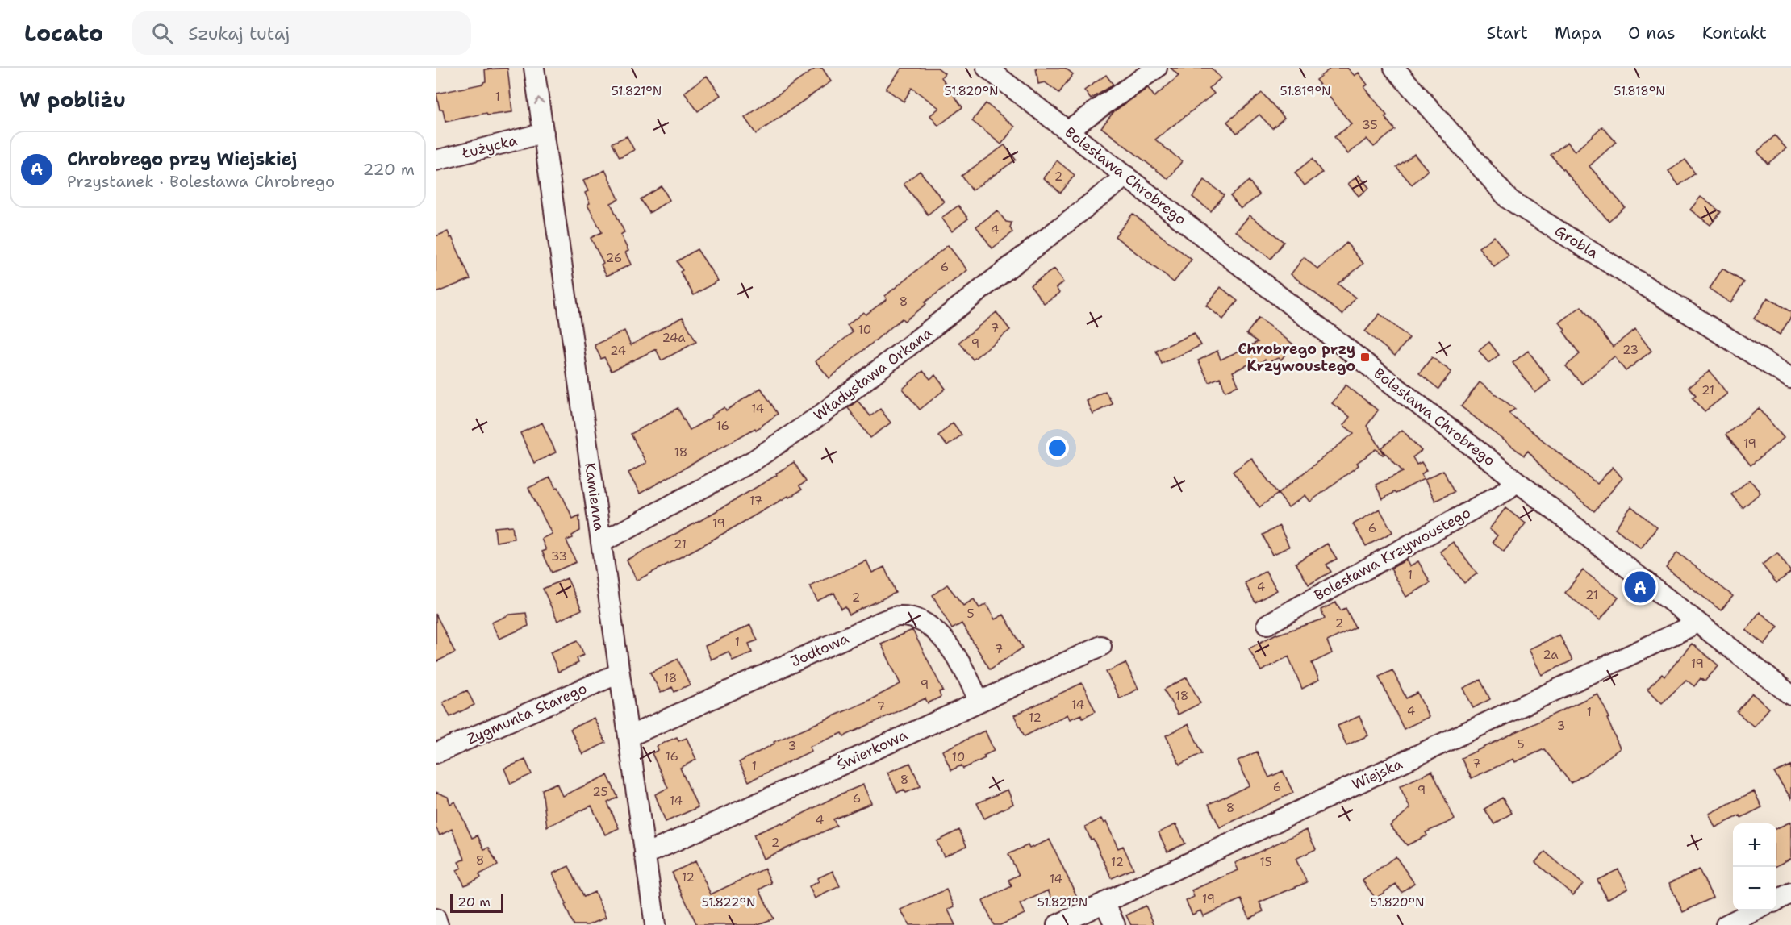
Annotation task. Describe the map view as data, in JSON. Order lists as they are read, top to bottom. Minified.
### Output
{"streets":{"street":["Łużycka","Bolesława Chrobrego","Grobla","Władysława Orkana","Kamienna","Bolesława Krzywoustego","Jodłowa","Zygmunta Starego","Świerkowa","Wiejska"]},"crossings":[["Łużycka","Kamienna"],["Bolesława Chrobrego","Władysława Orkana"],["Bolesława Chrobrego","Bolesława Krzywoustego"],["Bolesława Chrobrego","Wiejska"],["Władysława Orkana","Kamienna"],["Kamienna","Jodłowa"],["Kamienna","Zygmunta Starego"],["Kamienna","Świerkowa"],["Jodłowa","Świerkowa"]],"places":{"transit":["Chrobrego przy Krzywoustego"]},"house_numbers":["1","35","2","4","26","6","8","7","10","24a","9","23","24","21","14","16","19","18","17","19","6","21","33","1","4","21","2","5","2","1","7","2a","19","18","9","18","14","7","4","1","12","3","5","3","16","10","7","1","8","6","9","25","6","14","8","4","2","8","12","15","12","14","19"],"scale_bar":"20 m","page":{"header":"Locato","search":"Szukaj tutaj","nav":["Start","Mapa","O nas","Kontakt"],"heading":"W pobliżu","list":[{"mark":"A","name":"Chrobrego przy Wiejskiej","note":"Przystanek · Bolesława Chrobrego","value":"220 m"}],"pins":"A","map_buttons":["+","−"],"scale":"20 m"},"coordinates":["51.821°N","51.820°N","51.819°N","51.818°N","51.822°N"]}
